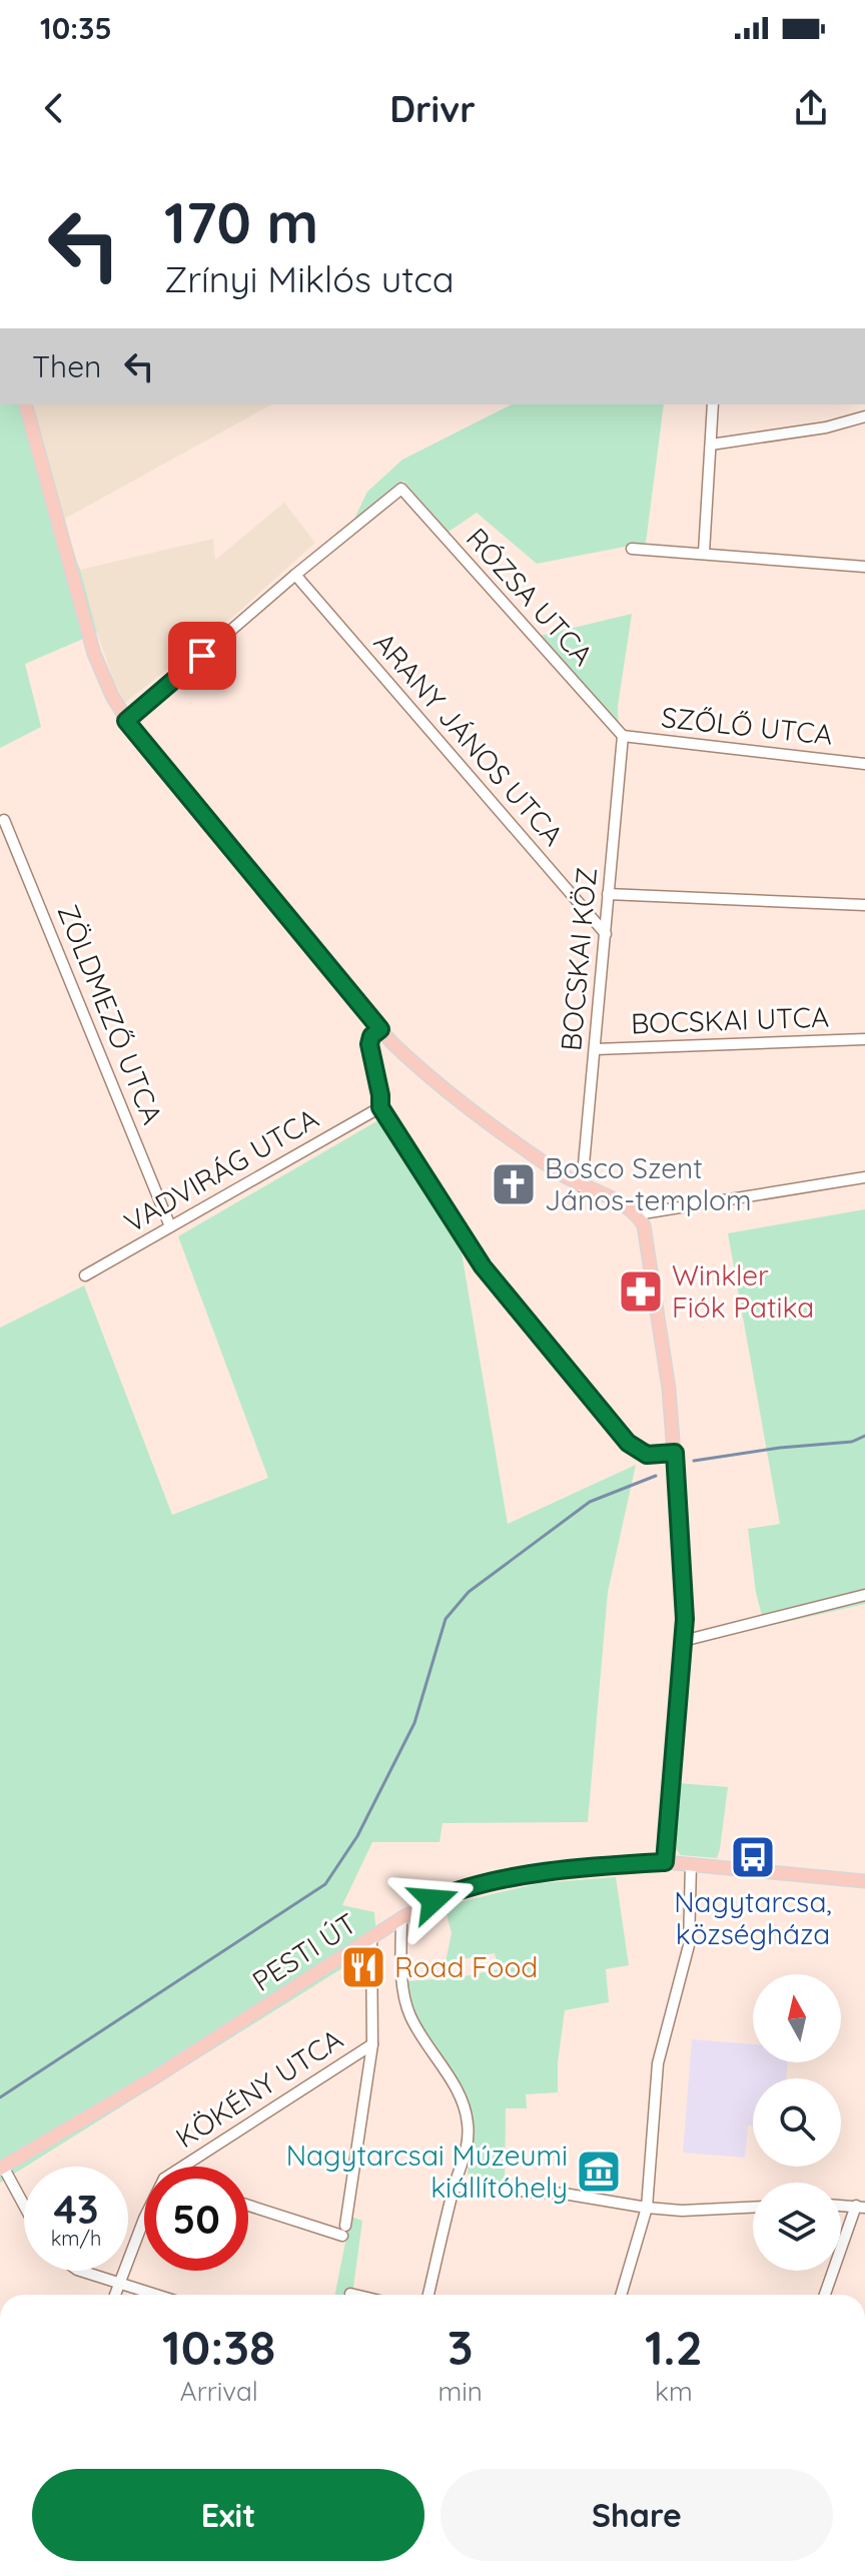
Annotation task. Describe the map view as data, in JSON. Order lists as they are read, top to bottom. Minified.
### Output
{"streets":{"main road":["PESTI ÚT"],"street":["RÓZSA UTCA","SZŐLŐ UTCA","ARANY JÁNOS UTCA","BOCSKAI KÖZ","ZÖLDMEZŐ UTCA","BOCSKAI UTCA","VADVIRÁG UTCA","KÖKÉNY UTCA"]},"crossings":[["RÓZSA UTCA","SZŐLŐ UTCA"],["RÓZSA UTCA","ARANY JÁNOS UTCA"],["RÓZSA UTCA","BOCSKAI KÖZ"],["SZŐLŐ UTCA","BOCSKAI KÖZ"],["ARANY JÁNOS UTCA","BOCSKAI KÖZ"],["BOCSKAI KÖZ","BOCSKAI UTCA"],["ZÖLDMEZŐ UTCA","VADVIRÁG UTCA"]],"places":{"church":["Bosco Szent János-templom"],"pharmacy":["Winkler Fiók Patika"],"bus stop":["Nagytarcsa, községháza"],"restaurant":["Road Food"],"museum":["Nagytarcsai Múzeumi kiállítóhely"]},"north":"top","page":{"status":"10:35","header":"Drivr","turn":["170 m","Zrínyi Miklós utca"],"then":"Then","speed":"43 km/h","limit":"50","eta":["10:38","Arrival","3","min","1.2","km"],"buttons":["Exit","Share"]}}
